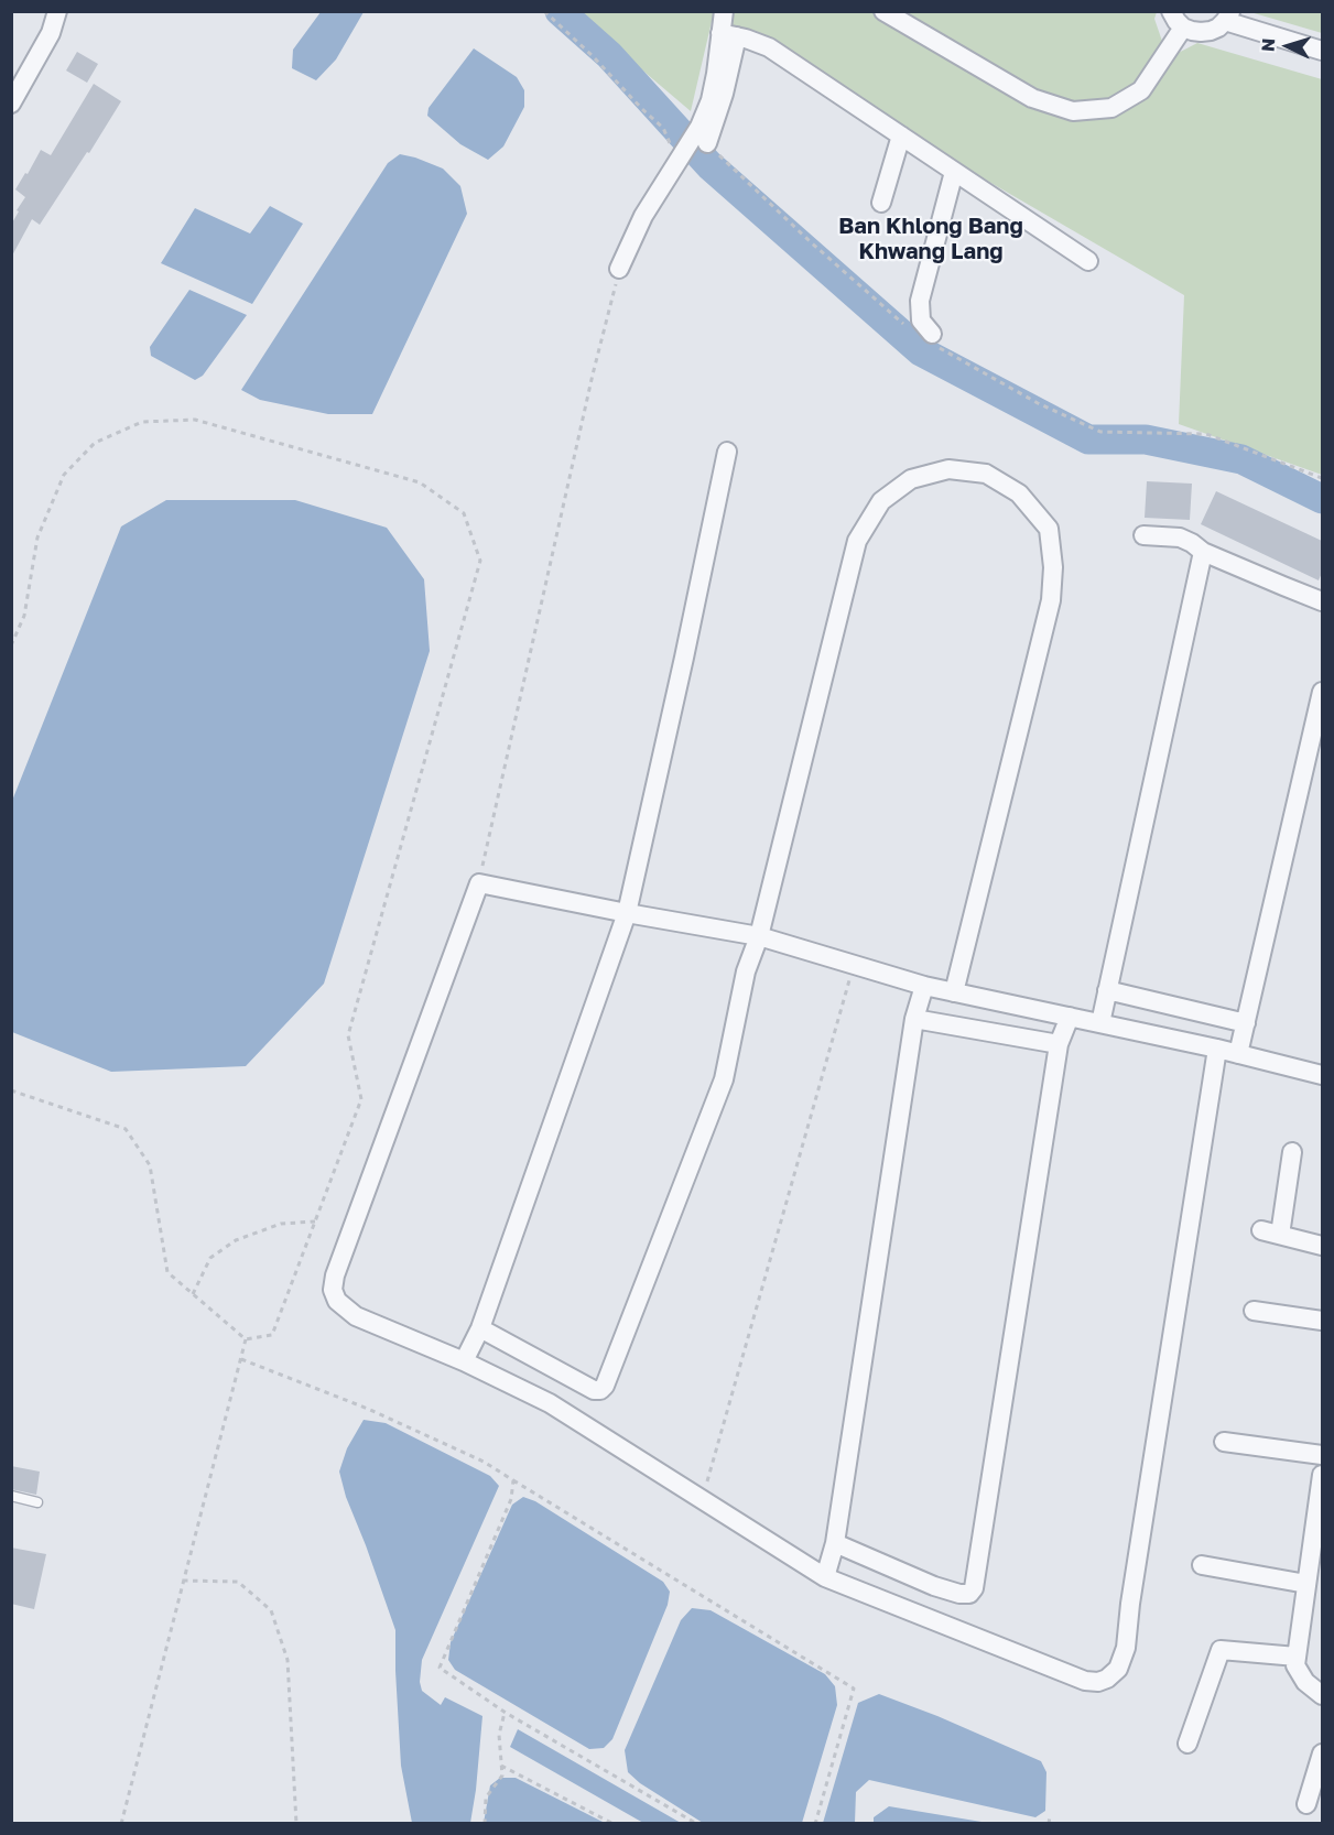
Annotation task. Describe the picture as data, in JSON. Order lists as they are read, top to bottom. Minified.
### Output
{"districts":["Ban Khlong Bang Khwang Lang"],"north":"left"}
